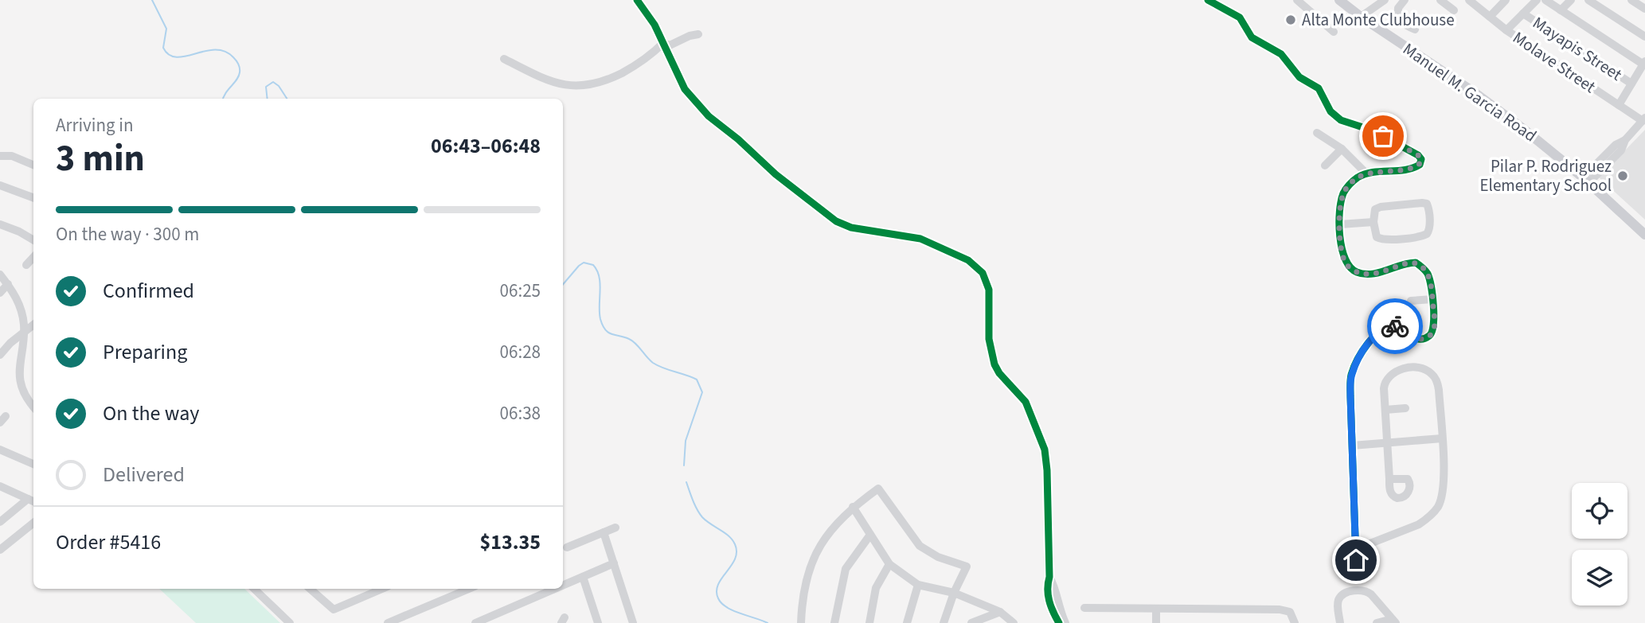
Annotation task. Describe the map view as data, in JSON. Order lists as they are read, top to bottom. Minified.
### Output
{"streets":{"main road":["Manuel M. Garcia Road"],"street":["Mayapis Street","Molave Street"]},"places":["Alta Monte Clubhouse","Pilar P. Rodriguez Elementary School"],"page":{"heading":["3 min","Arriving in","06:43–06:48"],"panel":["Order #5416","$13.35"],"bar":"On the way · 300 m","list":[["Confirmed","06:25"],["Preparing","06:28"],["On the way","06:38"],"Delivered"]}}
